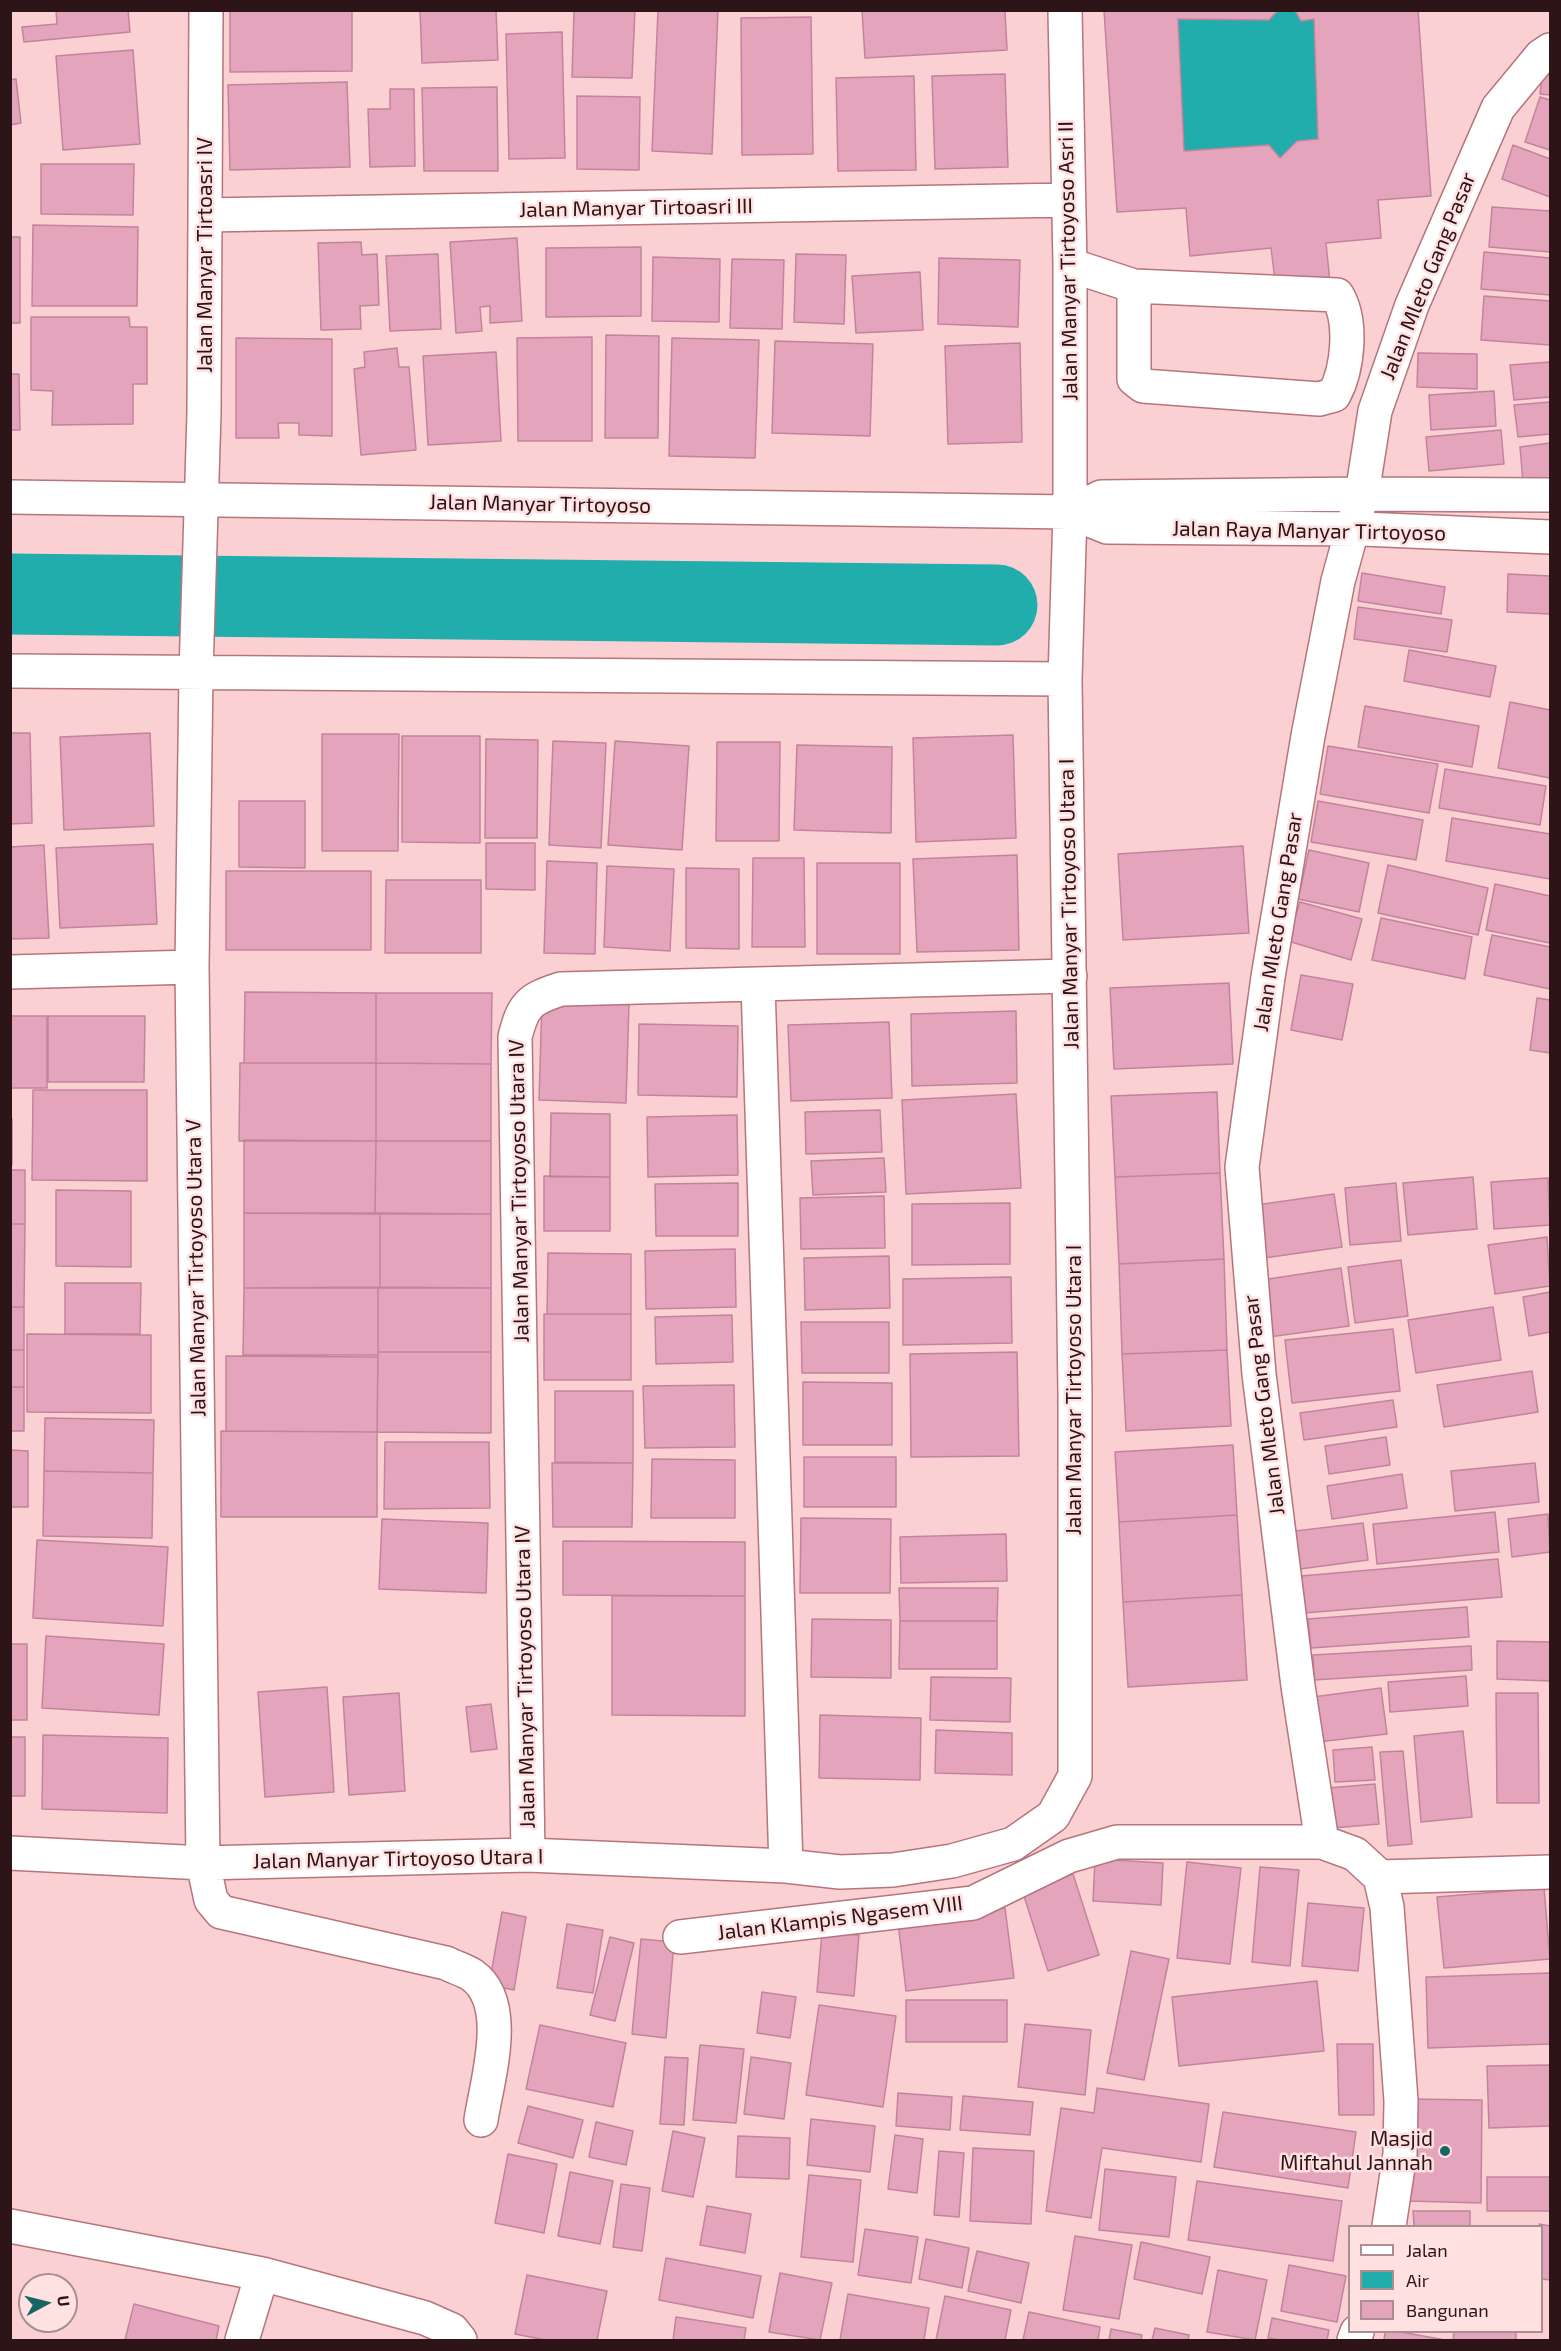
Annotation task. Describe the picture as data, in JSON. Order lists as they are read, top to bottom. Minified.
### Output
{"streets":{"street":["Jalan Manyar Tirtoasri III","Jalan Manyar Tirtoasri IV","Jalan Manyar Tirtoyoso Asri II","Jalan Mleto Gang Pasar","Jalan Manyar Tirtoyoso","Jalan Raya Manyar Tirtoyoso","Jalan Manyar Tirtoyoso Utara I","Jalan Manyar Tirtoyoso Utara IV","Jalan Manyar Tirtoyoso Utara V","Jalan Klampis Ngasem VIII"]},"crossings":[["Jalan Manyar Tirtoasri III","Jalan Manyar Tirtoasri IV"],["Jalan Manyar Tirtoasri III","Jalan Manyar Tirtoyoso Asri II"],["Jalan Manyar Tirtoasri IV","Jalan Manyar Tirtoyoso"],["Jalan Manyar Tirtoyoso Asri II","Jalan Manyar Tirtoyoso"],["Jalan Manyar Tirtoyoso Asri II","Jalan Raya Manyar Tirtoyoso"],["Jalan Manyar Tirtoyoso Asri II","Jalan Manyar Tirtoyoso Utara I"],["Jalan Mleto Gang Pasar","Jalan Raya Manyar Tirtoyoso"],["Jalan Mleto Gang Pasar","Jalan Klampis Ngasem VIII"],["Jalan Manyar Tirtoyoso","Jalan Raya Manyar Tirtoyoso"],["Jalan Manyar Tirtoyoso Utara I","Jalan Manyar Tirtoyoso Utara IV"],["Jalan Manyar Tirtoyoso Utara I","Jalan Manyar Tirtoyoso Utara V"]],"places":["Masjid Miftahul Jannah"],"legend":["Jalan","Air","Bangunan"],"north":"right"}
